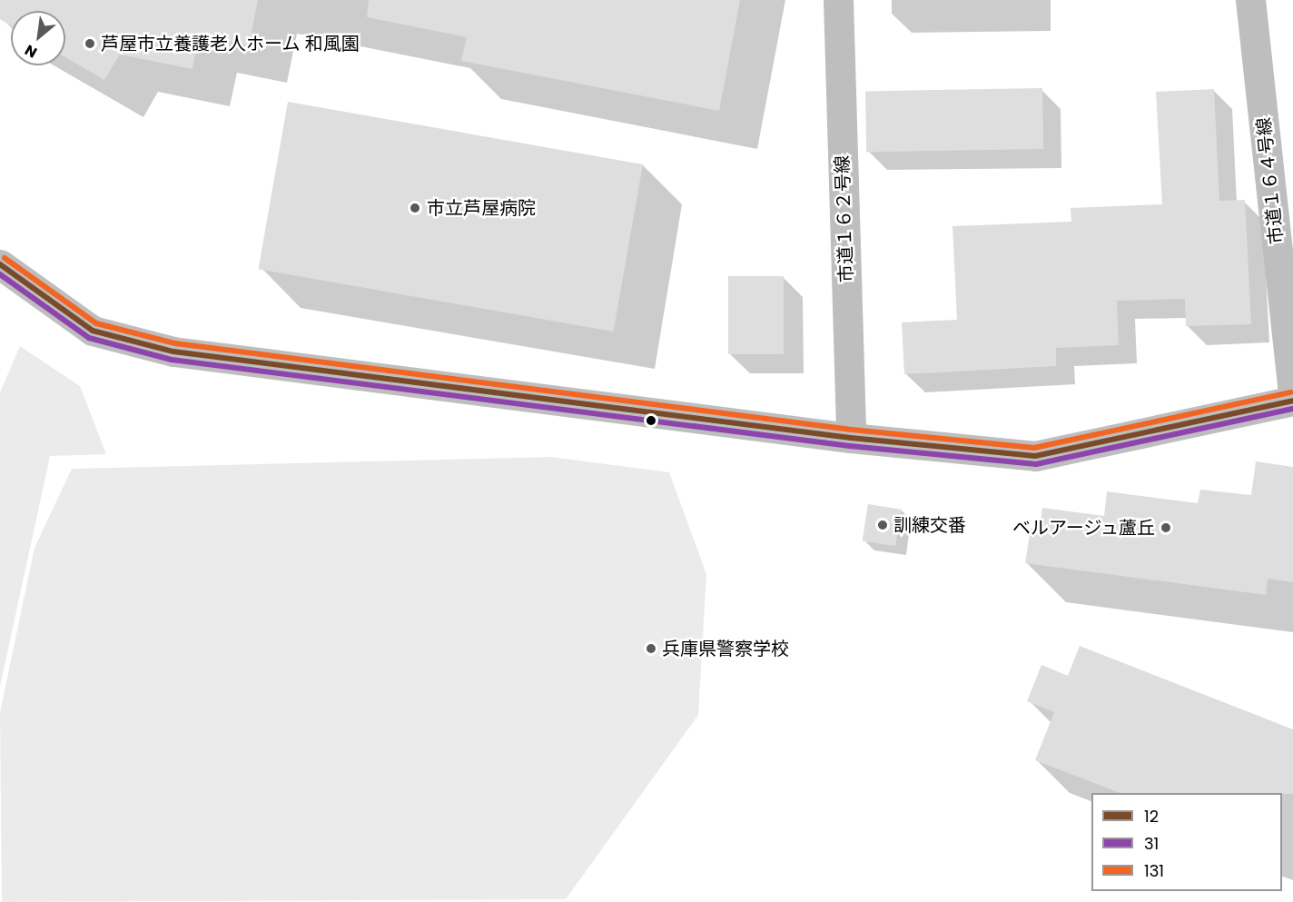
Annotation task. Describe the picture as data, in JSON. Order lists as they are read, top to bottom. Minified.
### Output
{"streets":{"street":["市道１６４号線","市道１６２号線"]},"places":["芦屋市立養護老人ホーム 和風園","市立芦屋病院","訓練交番","ベルアージュ蘆丘","兵庫県警察学校"],"lines":["transit line 131","transit line 12","transit line 31"],"legend":["12","31","131"],"north":"bottom left"}
